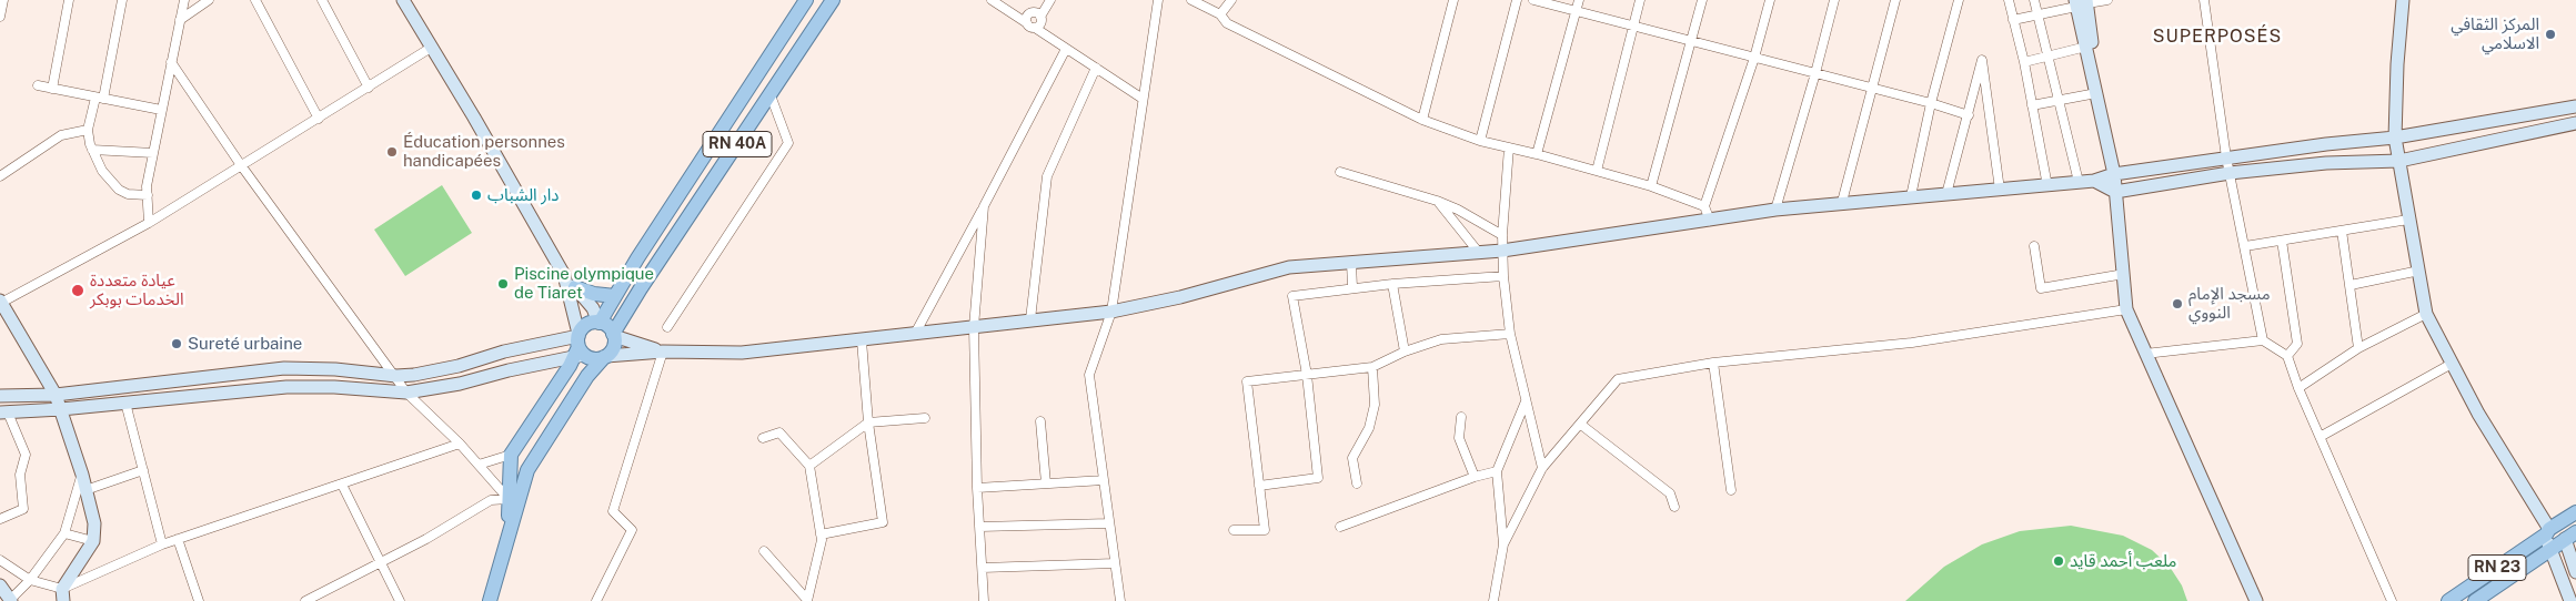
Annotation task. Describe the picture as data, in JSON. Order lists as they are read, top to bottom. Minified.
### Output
{"streets":{"main road":["RN 40A","RN 23"]},"districts":["SUPERPOSÉS"],"places":["المركز الثقافي الاسلامي","Éducation personnes handicapées","دار الشباب","Piscine olympique de Tiaret","عيادة متعددة الخدمات بوبكر","مسجد الإمام النووي","Sureté urbaine","ملعب أحمد قايد"]}
